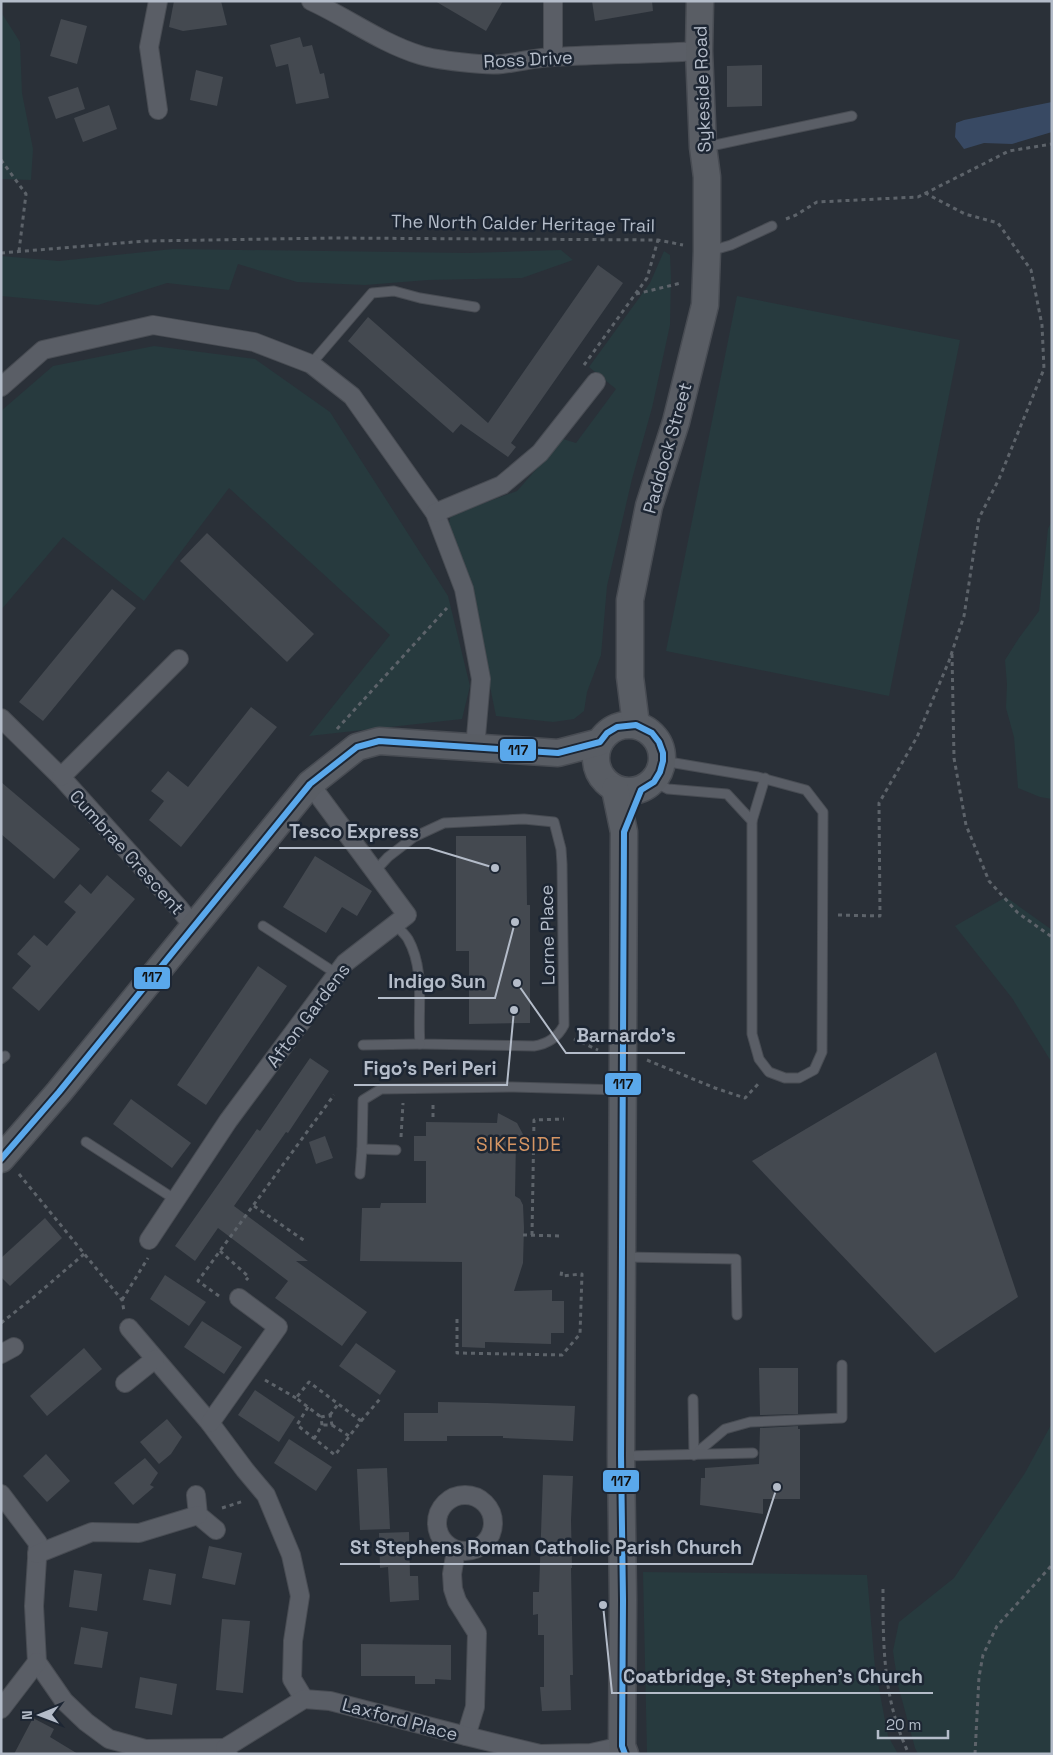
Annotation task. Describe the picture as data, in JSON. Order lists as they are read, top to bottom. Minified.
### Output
{"streets":{"street":["Ross Drive","Sykeside Road","Paddock Street","Cumbrae Crescent","Afton Gardens","Laxford Place"],"lane":["Lorne Place"],"path":["The North Calder Heritage Trail"]},"crossings":[["Ross Drive","Sykeside Road"],["Sykeside Road","Paddock Street"],["The North Calder Heritage Trail","Paddock Street"]],"districts":["SIKESIDE"],"places":["Tesco Express","Indigo Sun","Barnardo's","Figo's Peri Peri","St Stephens Roman Catholic Parish Church","Coatbridge, St Stephen's Church"],"lines":["transit line 117"],"scale_bar":"20 m","north":"left"}
